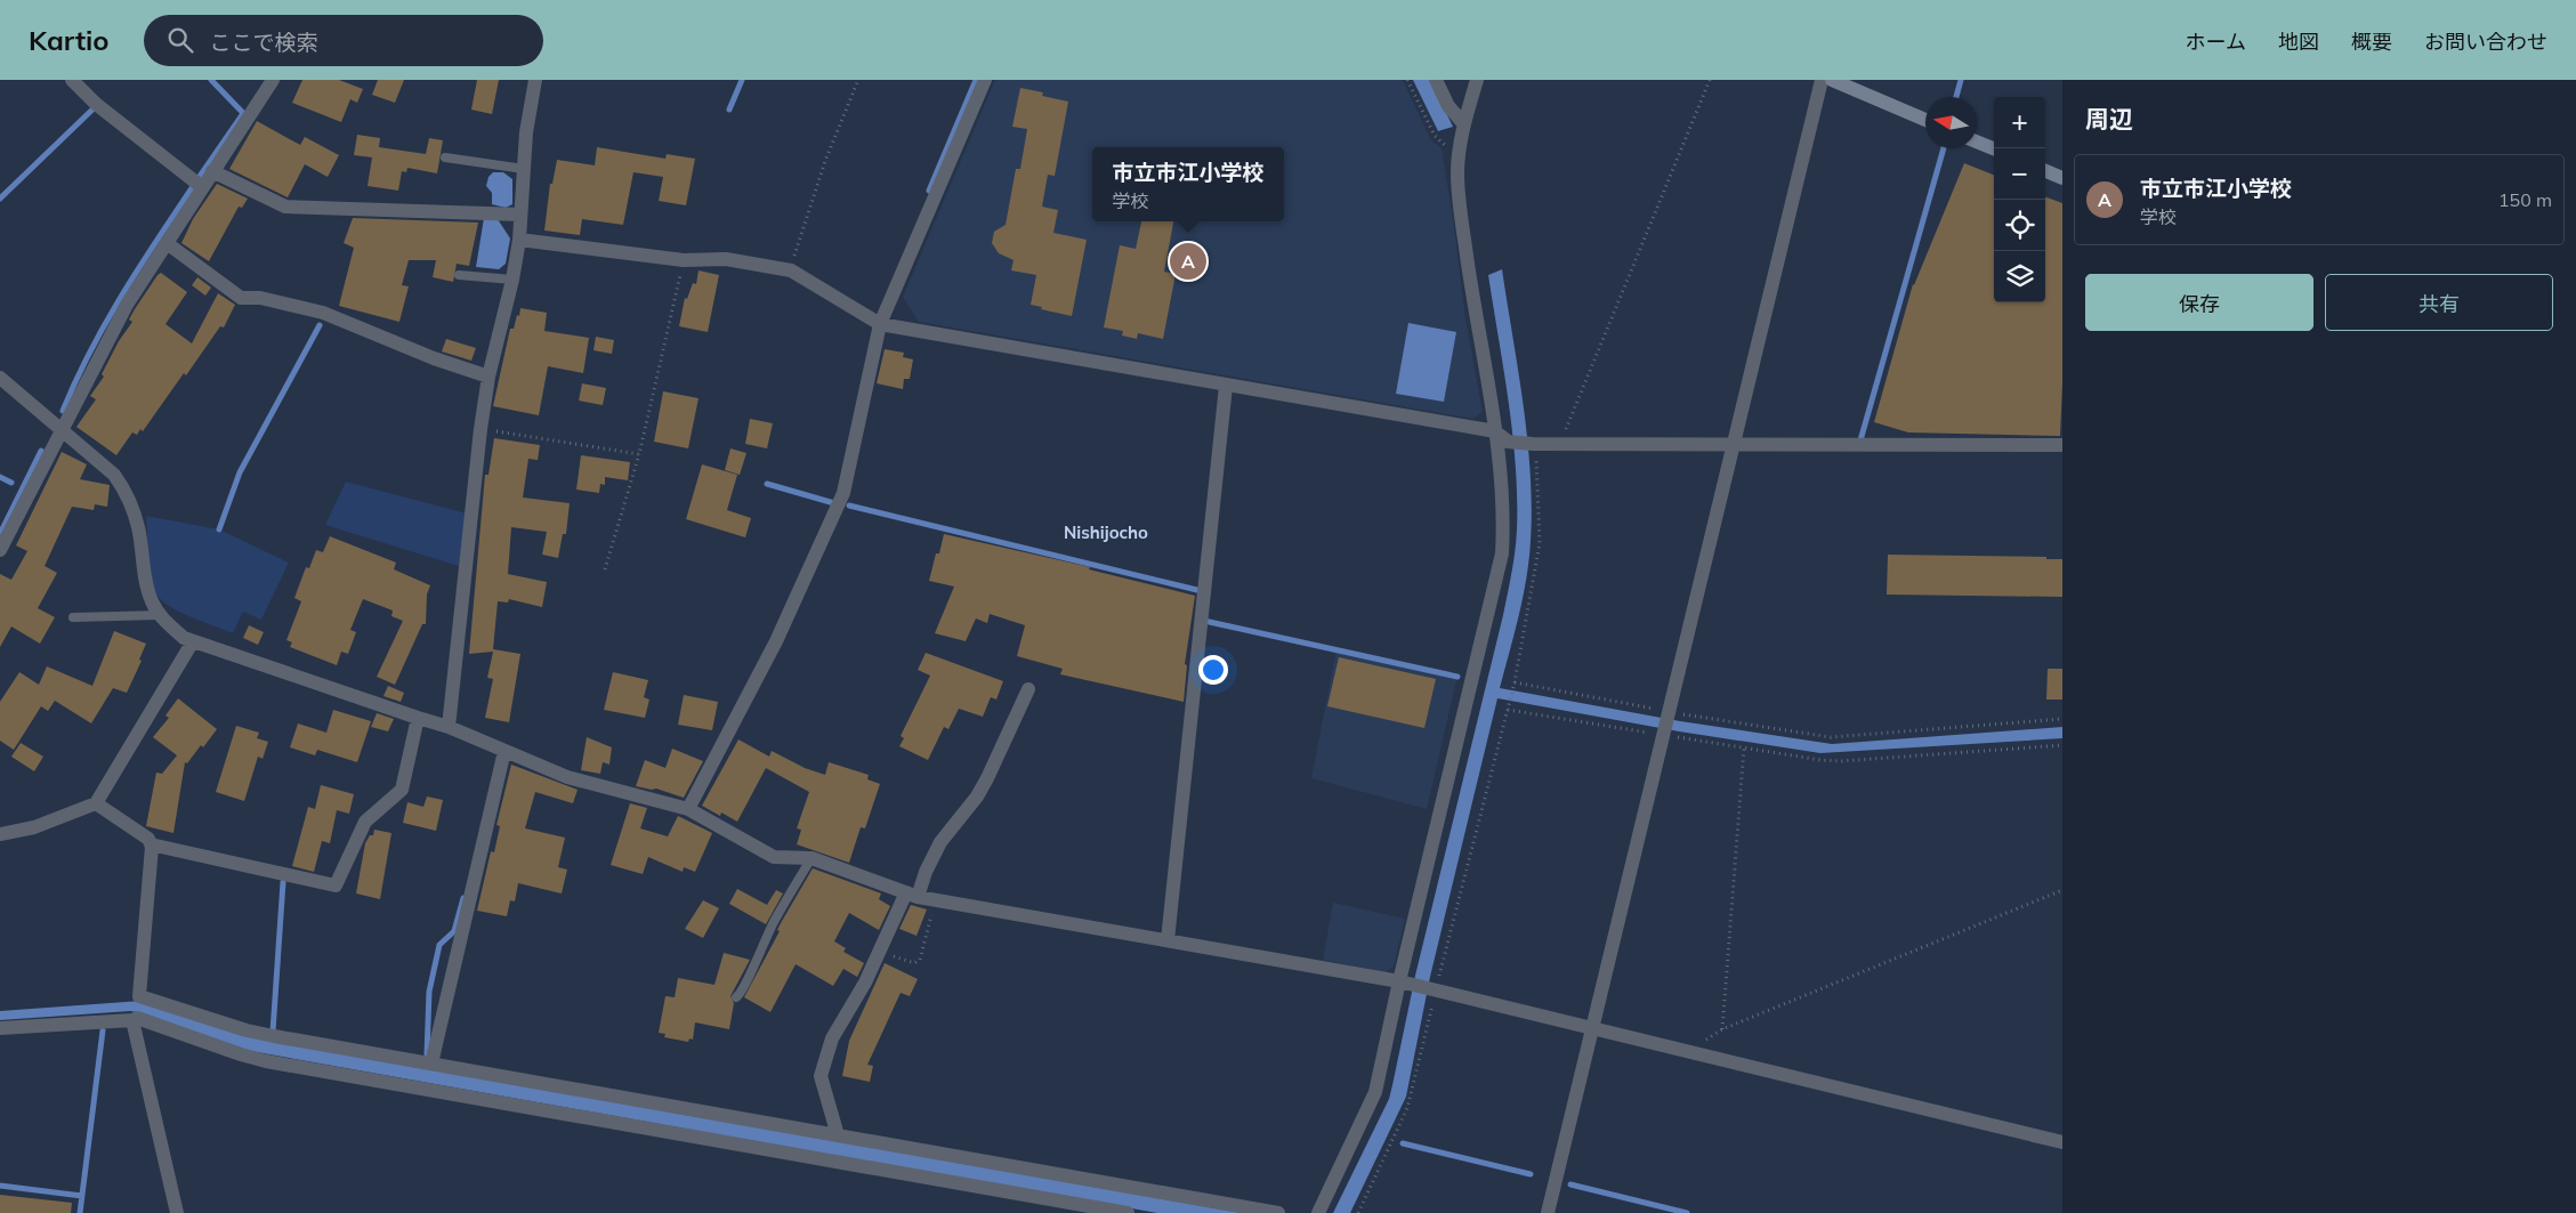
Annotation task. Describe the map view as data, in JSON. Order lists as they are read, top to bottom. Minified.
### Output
{"districts":["Nishijocho"],"north":"left","page":{"header":"Kartio","search":"ここで検索","nav":["ホーム","地図","概要","お問い合わせ"],"heading":"周辺","map_buttons":["+","−"],"popup":["市立市江小学校","学校"],"list":[{"mark":"A","name":"市立市江小学校","note":"学校","value":"150 m"}],"pins":"A","buttons":["保存","共有"]}}
